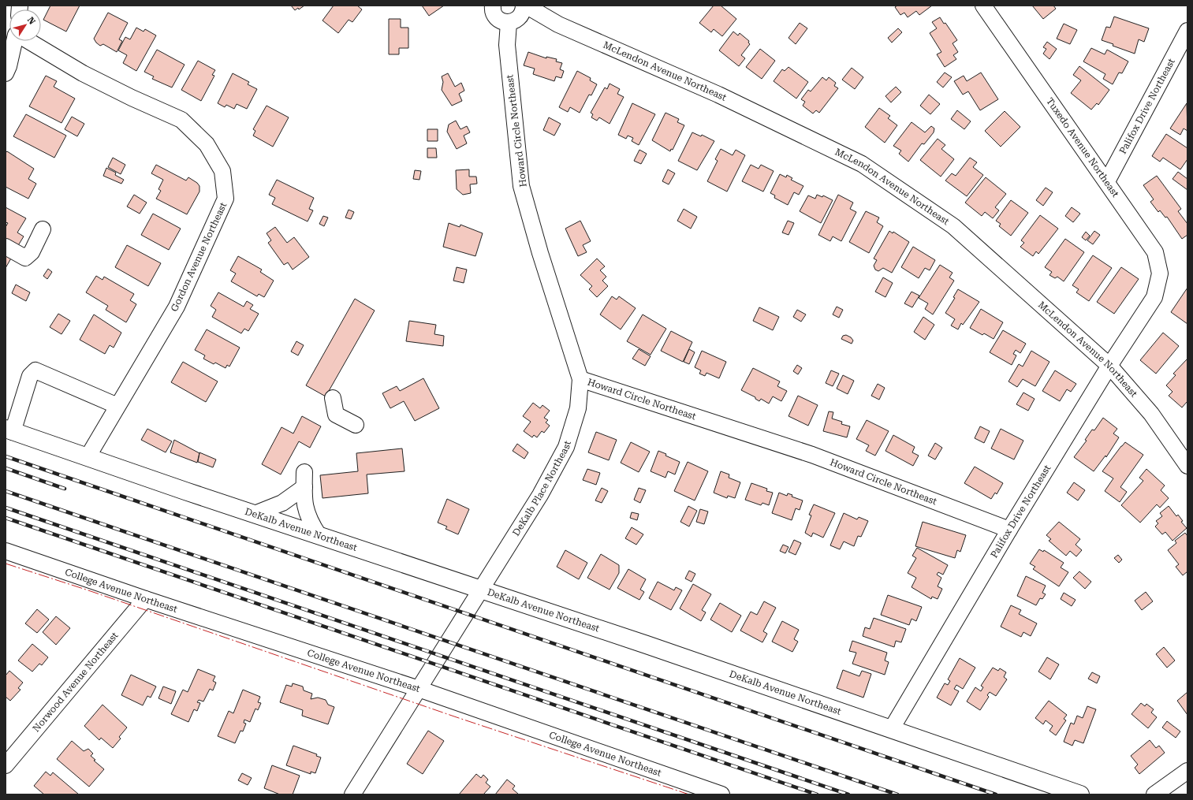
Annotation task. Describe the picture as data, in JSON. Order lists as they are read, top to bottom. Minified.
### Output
{"streets":{"main road":["DeKalb Avenue Northeast"],"street":["McLendon Avenue Northeast","Palifox Drive Northeast","Howard Circle Northeast","Tuxedo Avenue Northeast","Gordon Avenue Northeast","DeKalb Place Northeast","College Avenue Northeast","Norwood Avenue Northeast"]},"crossings":[["McLendon Avenue Northeast","Palifox Drive Northeast"],["Palifox Drive Northeast","Howard Circle Northeast"],["Palifox Drive Northeast","Tuxedo Avenue Northeast"],["Palifox Drive Northeast","DeKalb Avenue Northeast"],["Howard Circle Northeast","DeKalb Place Northeast"],["Gordon Avenue Northeast","DeKalb Avenue Northeast"],["DeKalb Place Northeast","DeKalb Avenue Northeast"],["DeKalb Place Northeast","College Avenue Northeast"],["College Avenue Northeast","Norwood Avenue Northeast"]],"north":"top right"}
